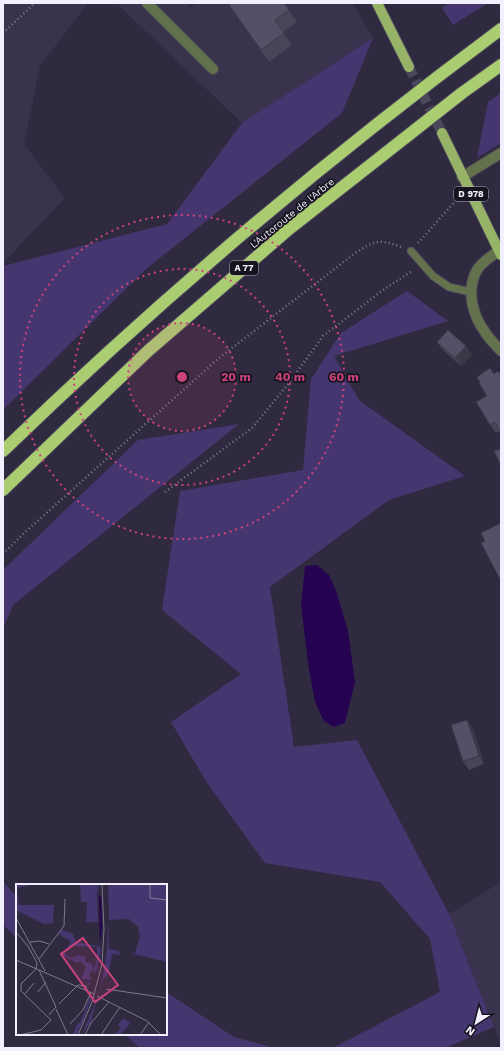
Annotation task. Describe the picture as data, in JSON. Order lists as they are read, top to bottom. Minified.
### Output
{"streets":{"highway":["L'Autoroute de l'Arbre","A 77"],"main road":["D 978"]},"north":"bottom left","rings":["20 m","40 m","60 m"]}
